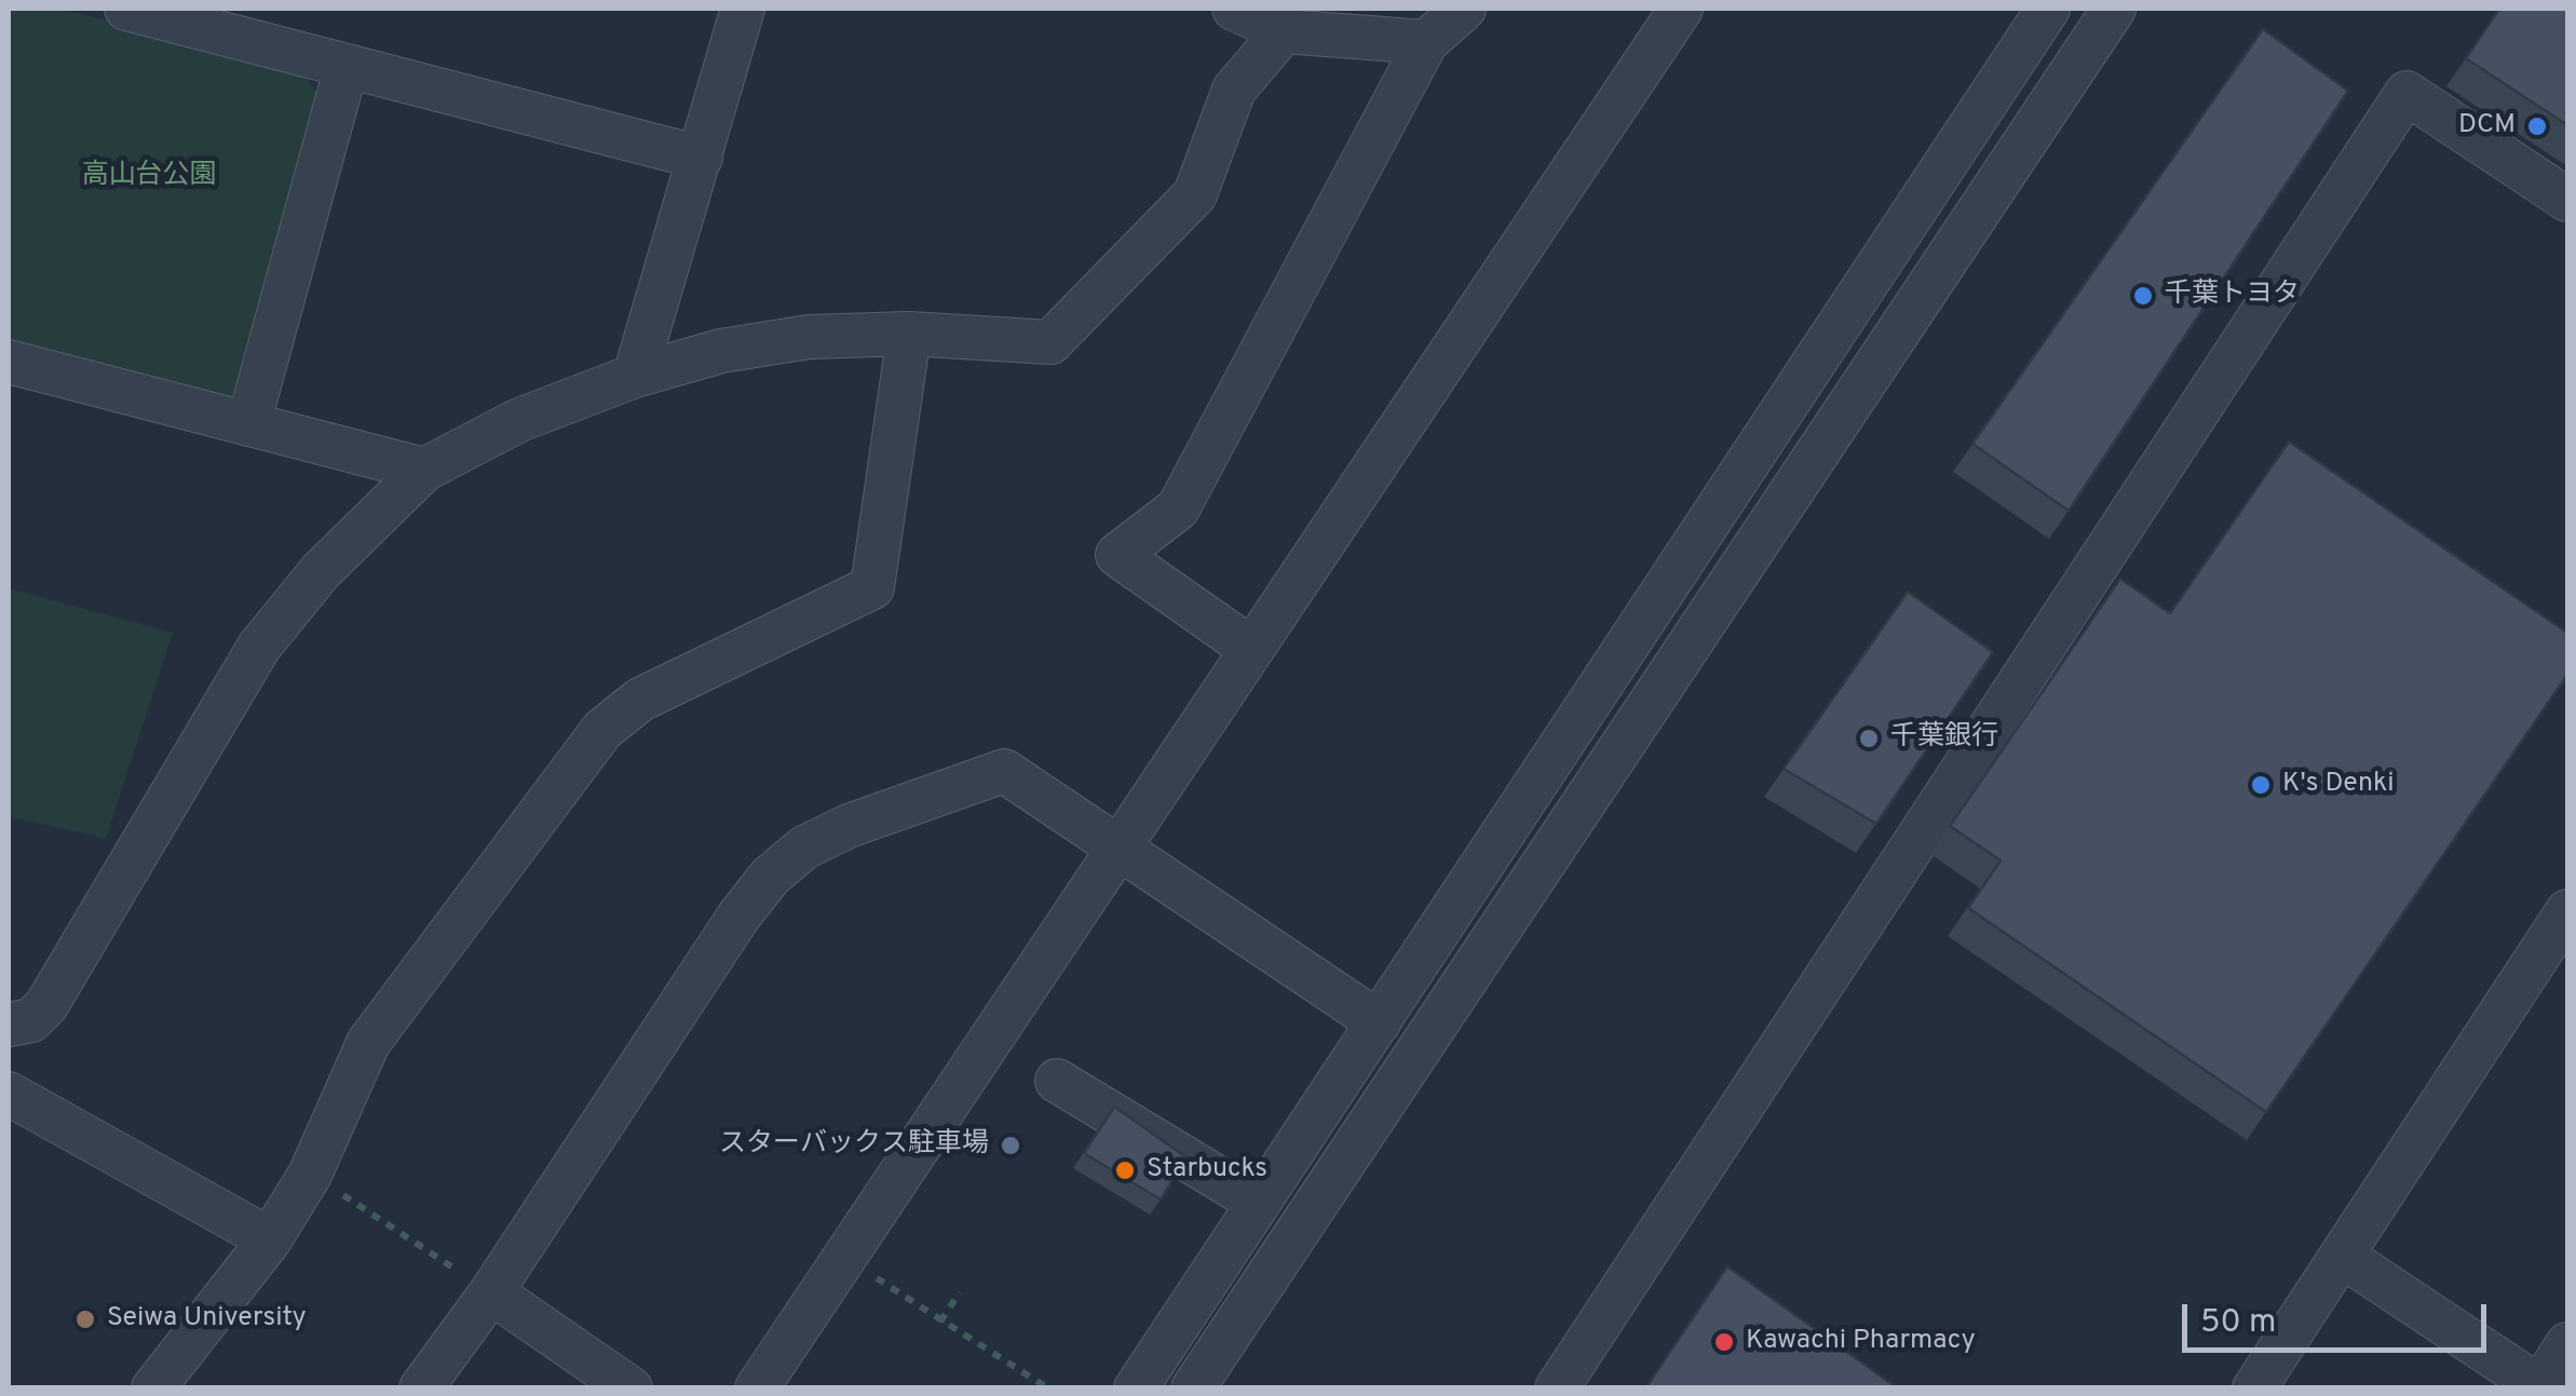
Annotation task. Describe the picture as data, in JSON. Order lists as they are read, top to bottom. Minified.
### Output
{"parks":["高山台公園"],"places":["DCM","千葉トヨタ","千葉銀行","K's Denki","スターバックス駐車場","Starbucks","Seiwa University","Kawachi Pharmacy"],"scale_bar":"50 m"}
